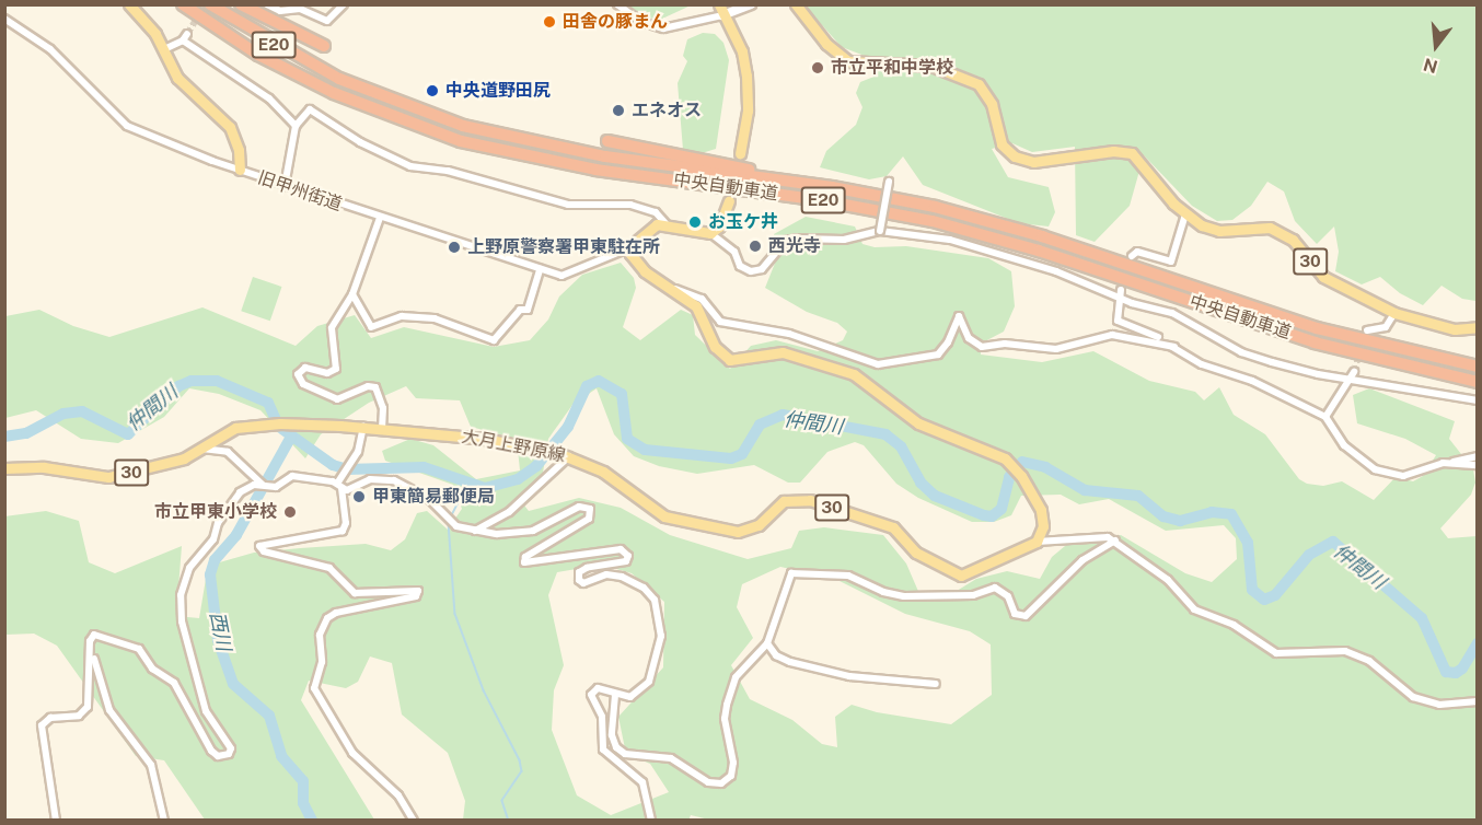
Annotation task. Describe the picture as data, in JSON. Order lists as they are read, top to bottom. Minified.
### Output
{"streets":{"highway":["E20","中央自動車道"],"main road":["30","大月上野原線"],"street":["旧甲州街道"]},"water":["仲間川","西川"],"places":["田舎の豚まん","市立平和中学校","中央道野田尻","エネオス","お玉ケ井","西光寺","上野原警察署甲東駐在所","甲東簡易郵便局","市立甲東小学校"],"north":"bottom"}
